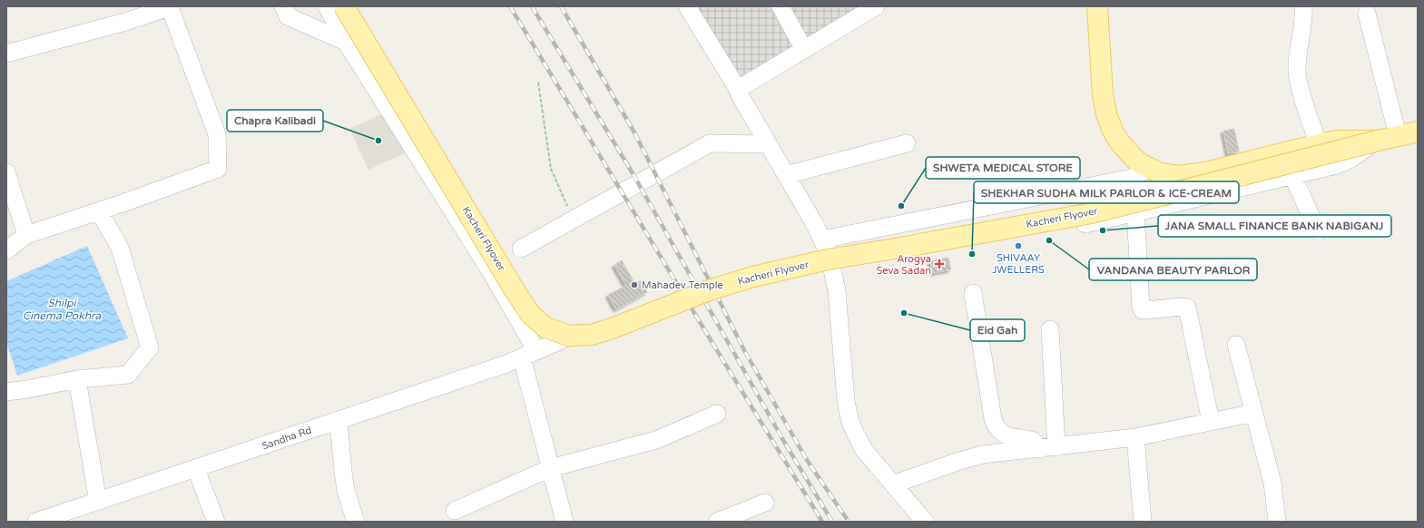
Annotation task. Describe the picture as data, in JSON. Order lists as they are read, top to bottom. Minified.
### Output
{"streets":{"main road":["Kacheri Flyover"],"street":["Sandha Rd"]},"water":["Shilpi Cinema Pokhra"],"places":{"other":["Chapra Kalibadi","SHWETA MEDICAL STORE","JANA SMALL FINANCE BANK NABIGANJ","VANDANA BEAUTY PARLOR","SHIVAAY JWELLERS","SHEKHAR SUDHA MILK PARLOR & ICE-CREAM","Mahadev Temple","Eid Gah"],"health":["Arogya Seva Sadan"]}}
